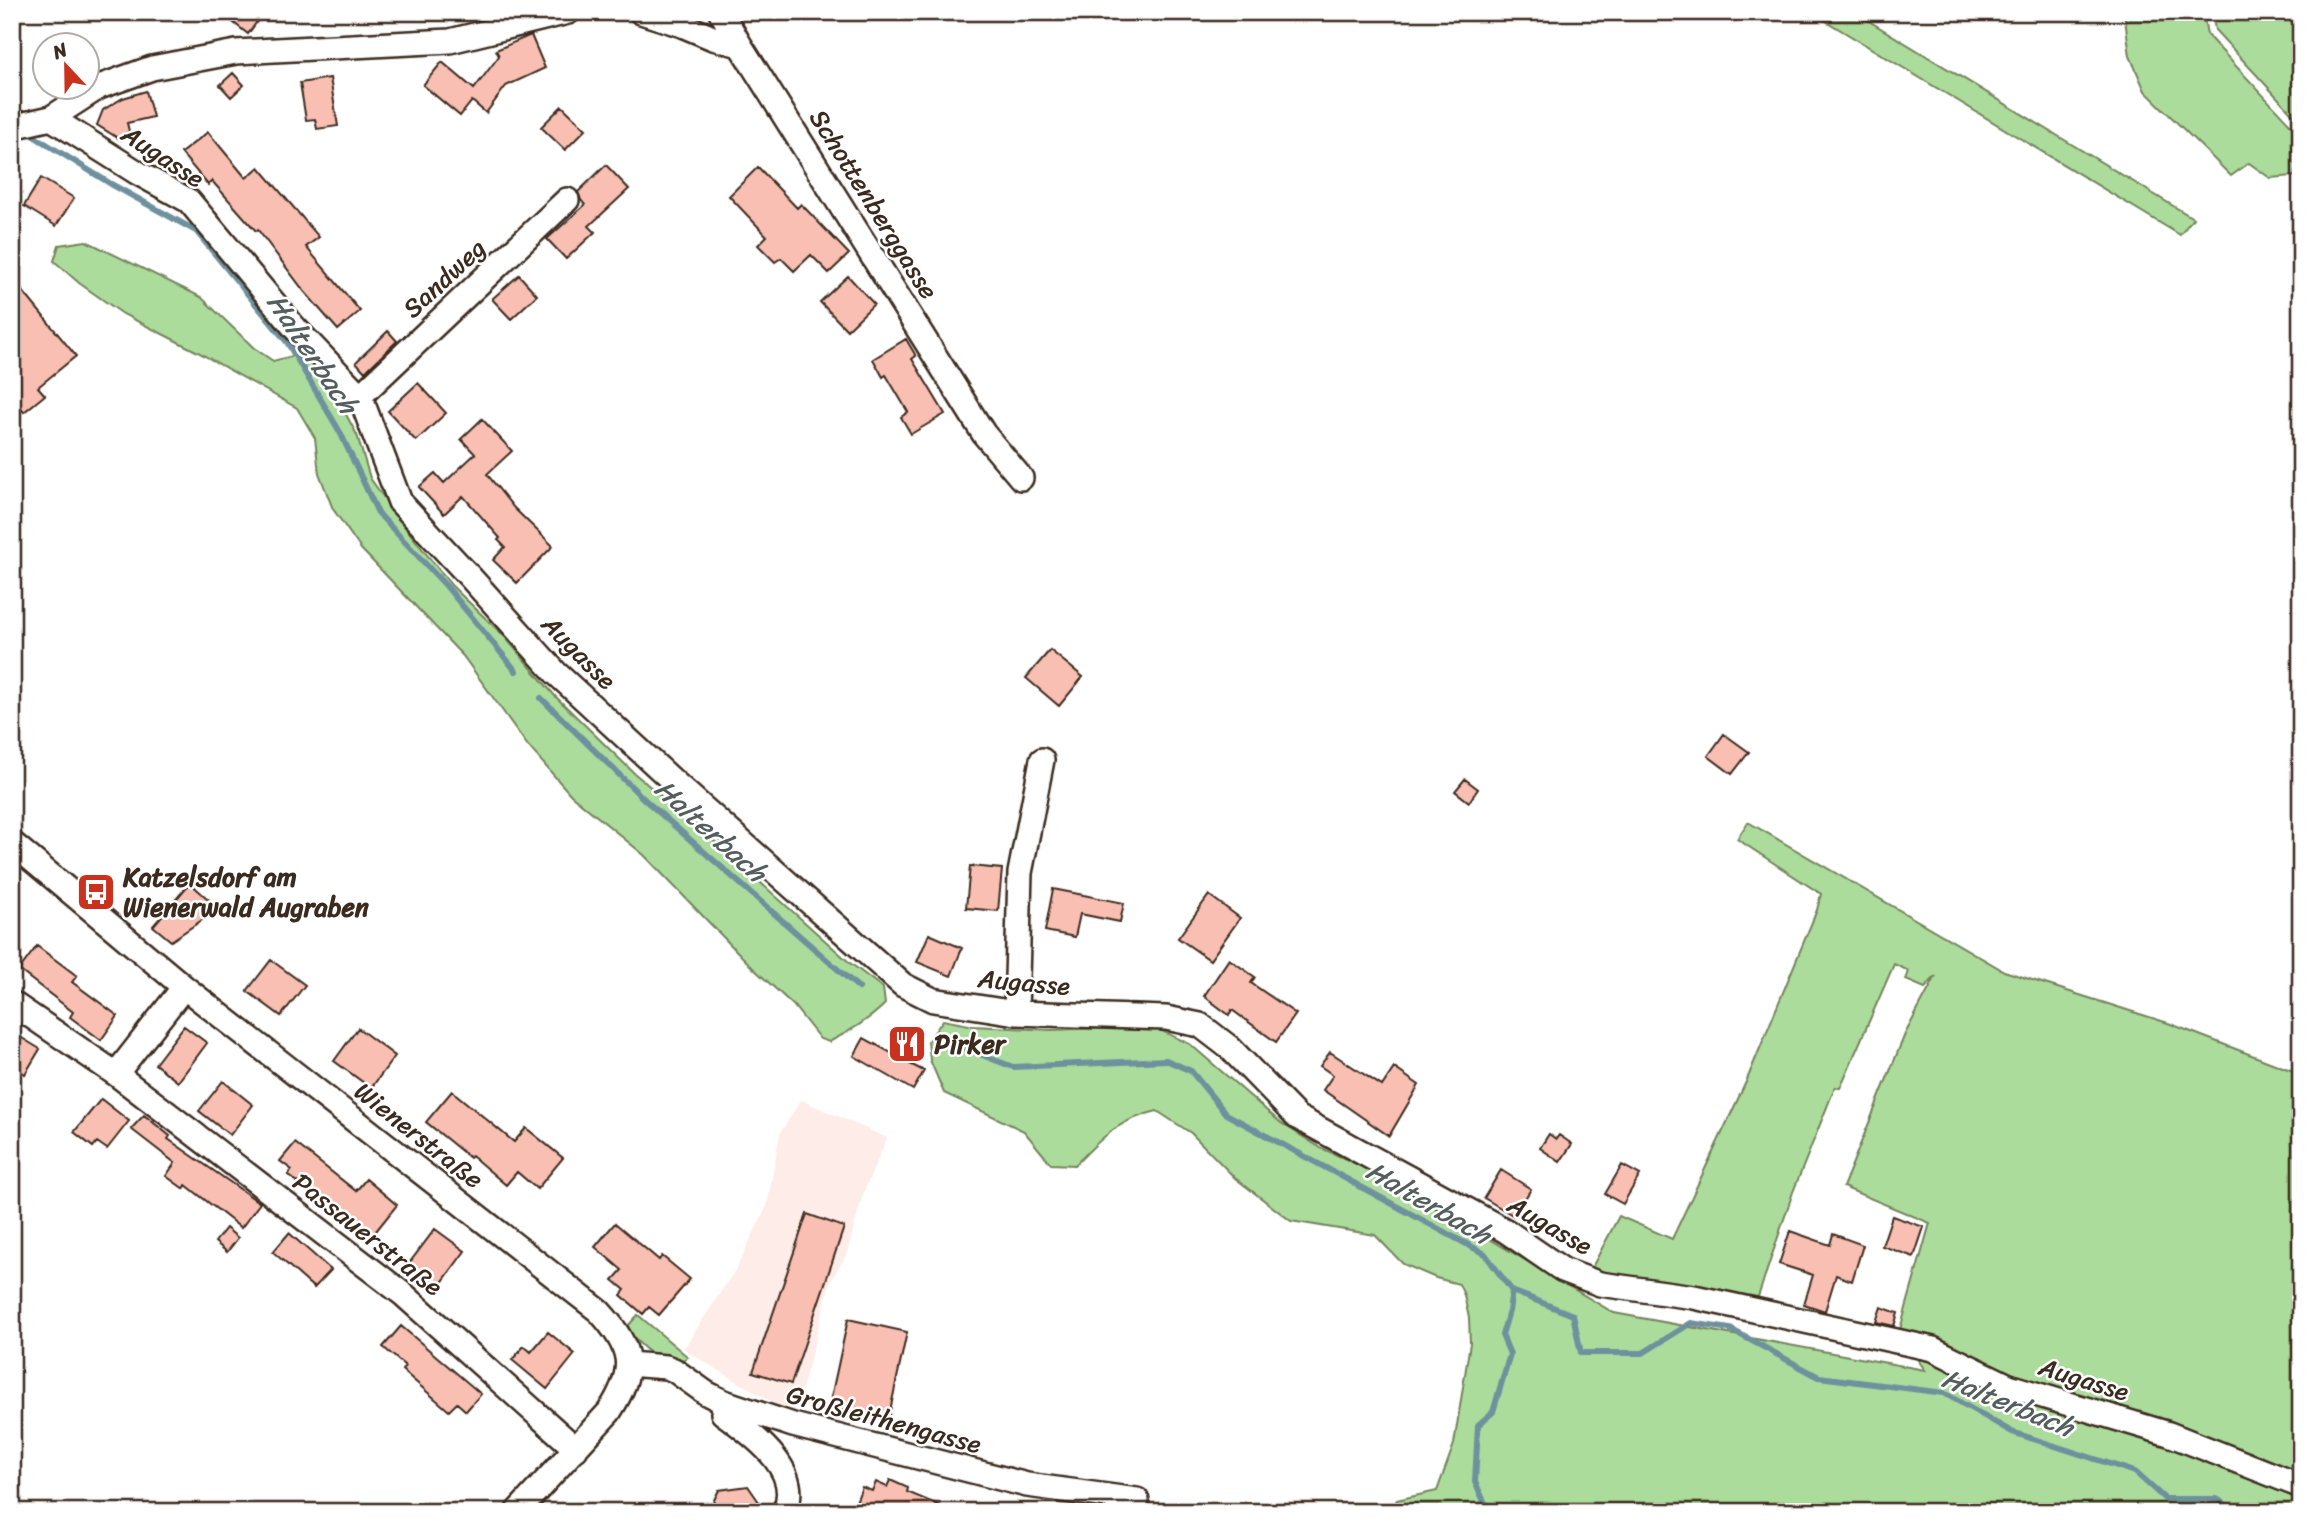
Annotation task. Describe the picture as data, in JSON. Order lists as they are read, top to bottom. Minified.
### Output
{"streets":{"street":["Augasse","Schottenberggasse","Sandweg","Wienerstraße","Passauerstraße","Großleithengasse"]},"crossings":[["Augasse","Sandweg"],["Wienerstraße","Großleithengasse"]],"water":["Halterbach"],"places":{"bus stop":["Katzelsdorf am Wienerwald Augraben"],"restaurant":["Pirker"]},"north":"top"}
